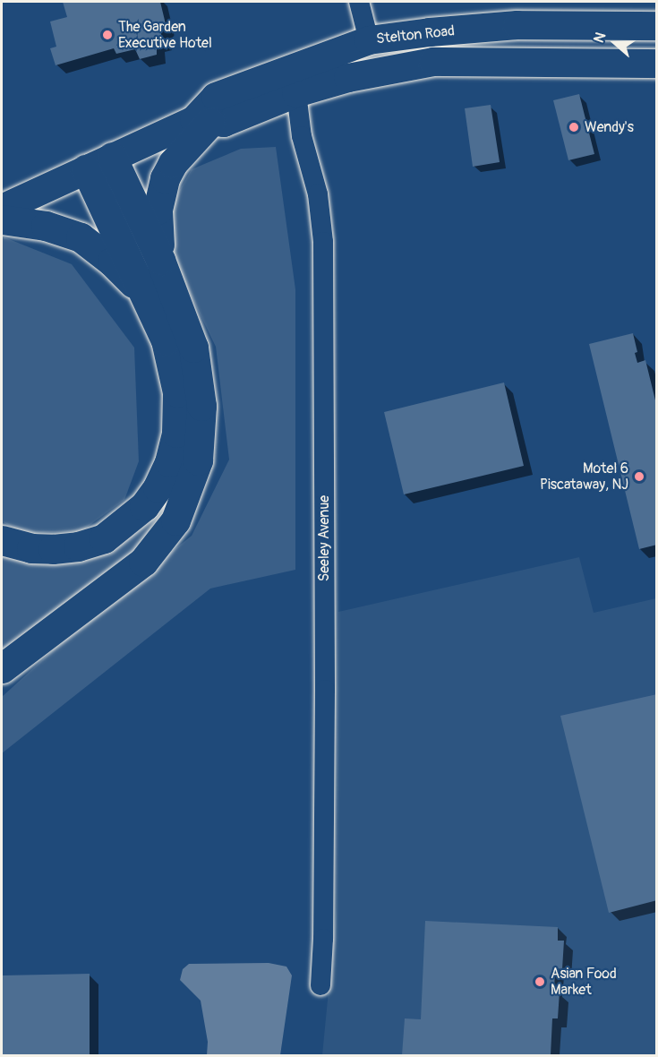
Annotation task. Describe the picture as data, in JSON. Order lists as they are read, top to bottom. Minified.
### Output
{"streets":{"main road":["Stelton Road"],"street":["Seeley Avenue"]},"crossings":[["Stelton Road","Seeley Avenue"]],"places":["The Garden Executive Hotel","Wendy's","Motel 6 Piscataway, NJ","Asian Food Market"],"north":"left"}
